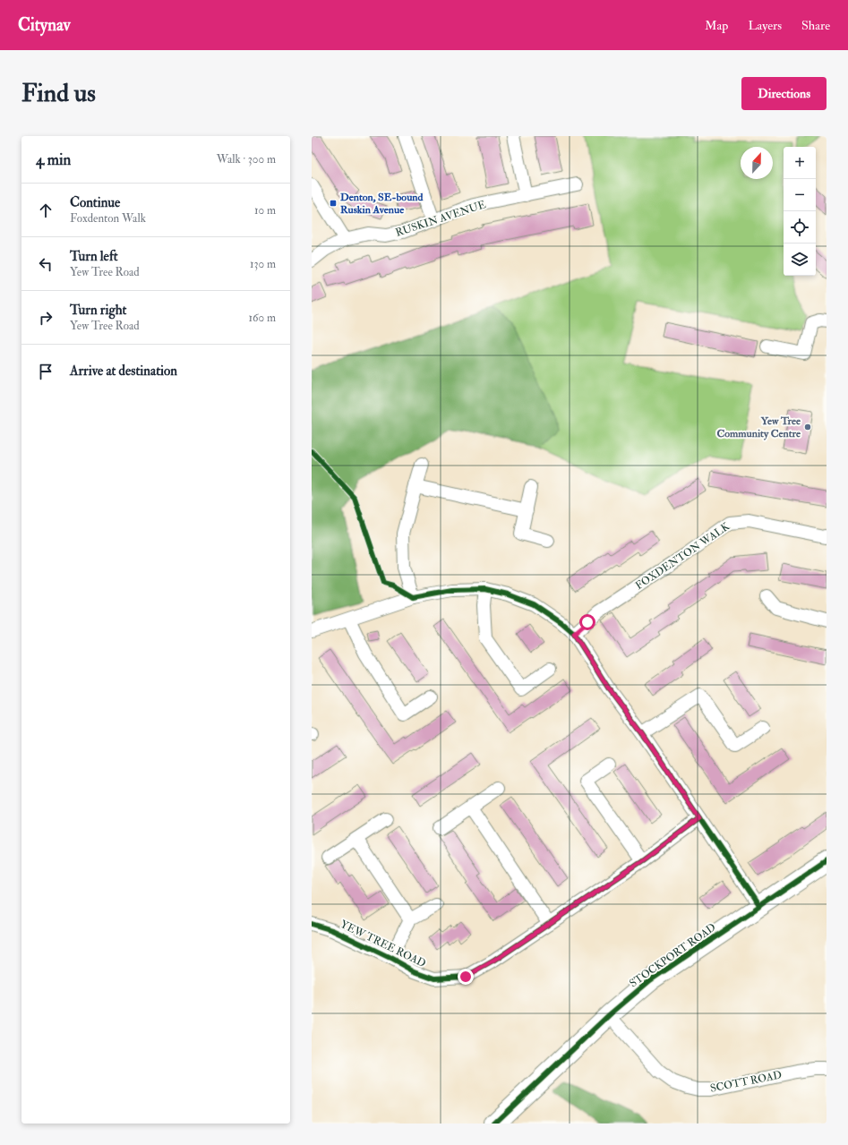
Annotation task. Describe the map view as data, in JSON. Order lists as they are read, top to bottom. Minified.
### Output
{"streets":{"highway":["STOCKPORT ROAD"],"street":["RUSKIN AVENUE","FOXDENTON WALK","YEW TREE ROAD","SCOTT ROAD"]},"crossings":[["STOCKPORT ROAD","SCOTT ROAD"]],"places":{"transit":["Denton, SE-bound Ruskin Avenue"],"other":["Yew Tree Community Centre"]},"north":"top","page":{"header":"Citynav","nav":["Map","Layers","Share"],"buttons":"Directions","title":"Find us","heading":["4 min","Walk · 300 m"],"map_buttons":["+","−"],"list":[["Continue","Foxdenton Walk","10 m"],["Turn left","Yew Tree Road","130 m"],["Turn right","Yew Tree Road","160 m"],"Arrive at destination"]}}
